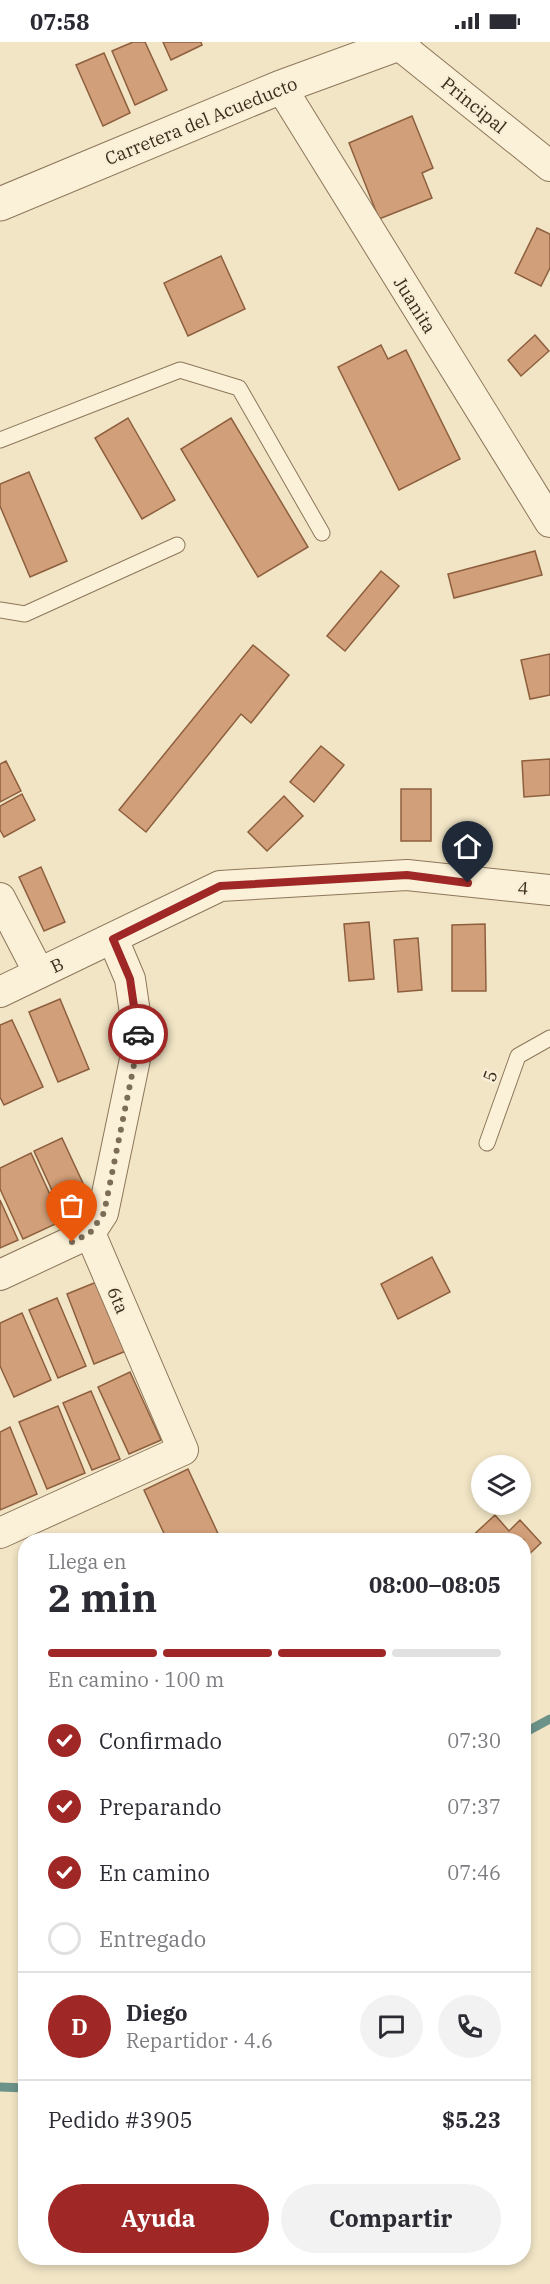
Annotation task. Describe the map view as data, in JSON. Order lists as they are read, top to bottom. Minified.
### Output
{"streets":{"street":["Principal","Carretera del Acueducto","Juanita","4","B","6ta"],"lane":["5"]},"crossings":[["Principal","Carretera del Acueducto"],["Carretera del Acueducto","Juanita"],["4","B"]],"page":{"status":"07:58","heading":["2 min","Llega en","08:00–08:05"],"panel":["Diego","Repartidor · 4.6","Pedido #3905","$5.23"],"bar":"En camino · 100 m","list":[["Confirmado","07:30"],["Preparando","07:37"],["En camino","07:46"],"Entregado"],"round":"D","buttons":["Ayuda","Compartir"]}}
